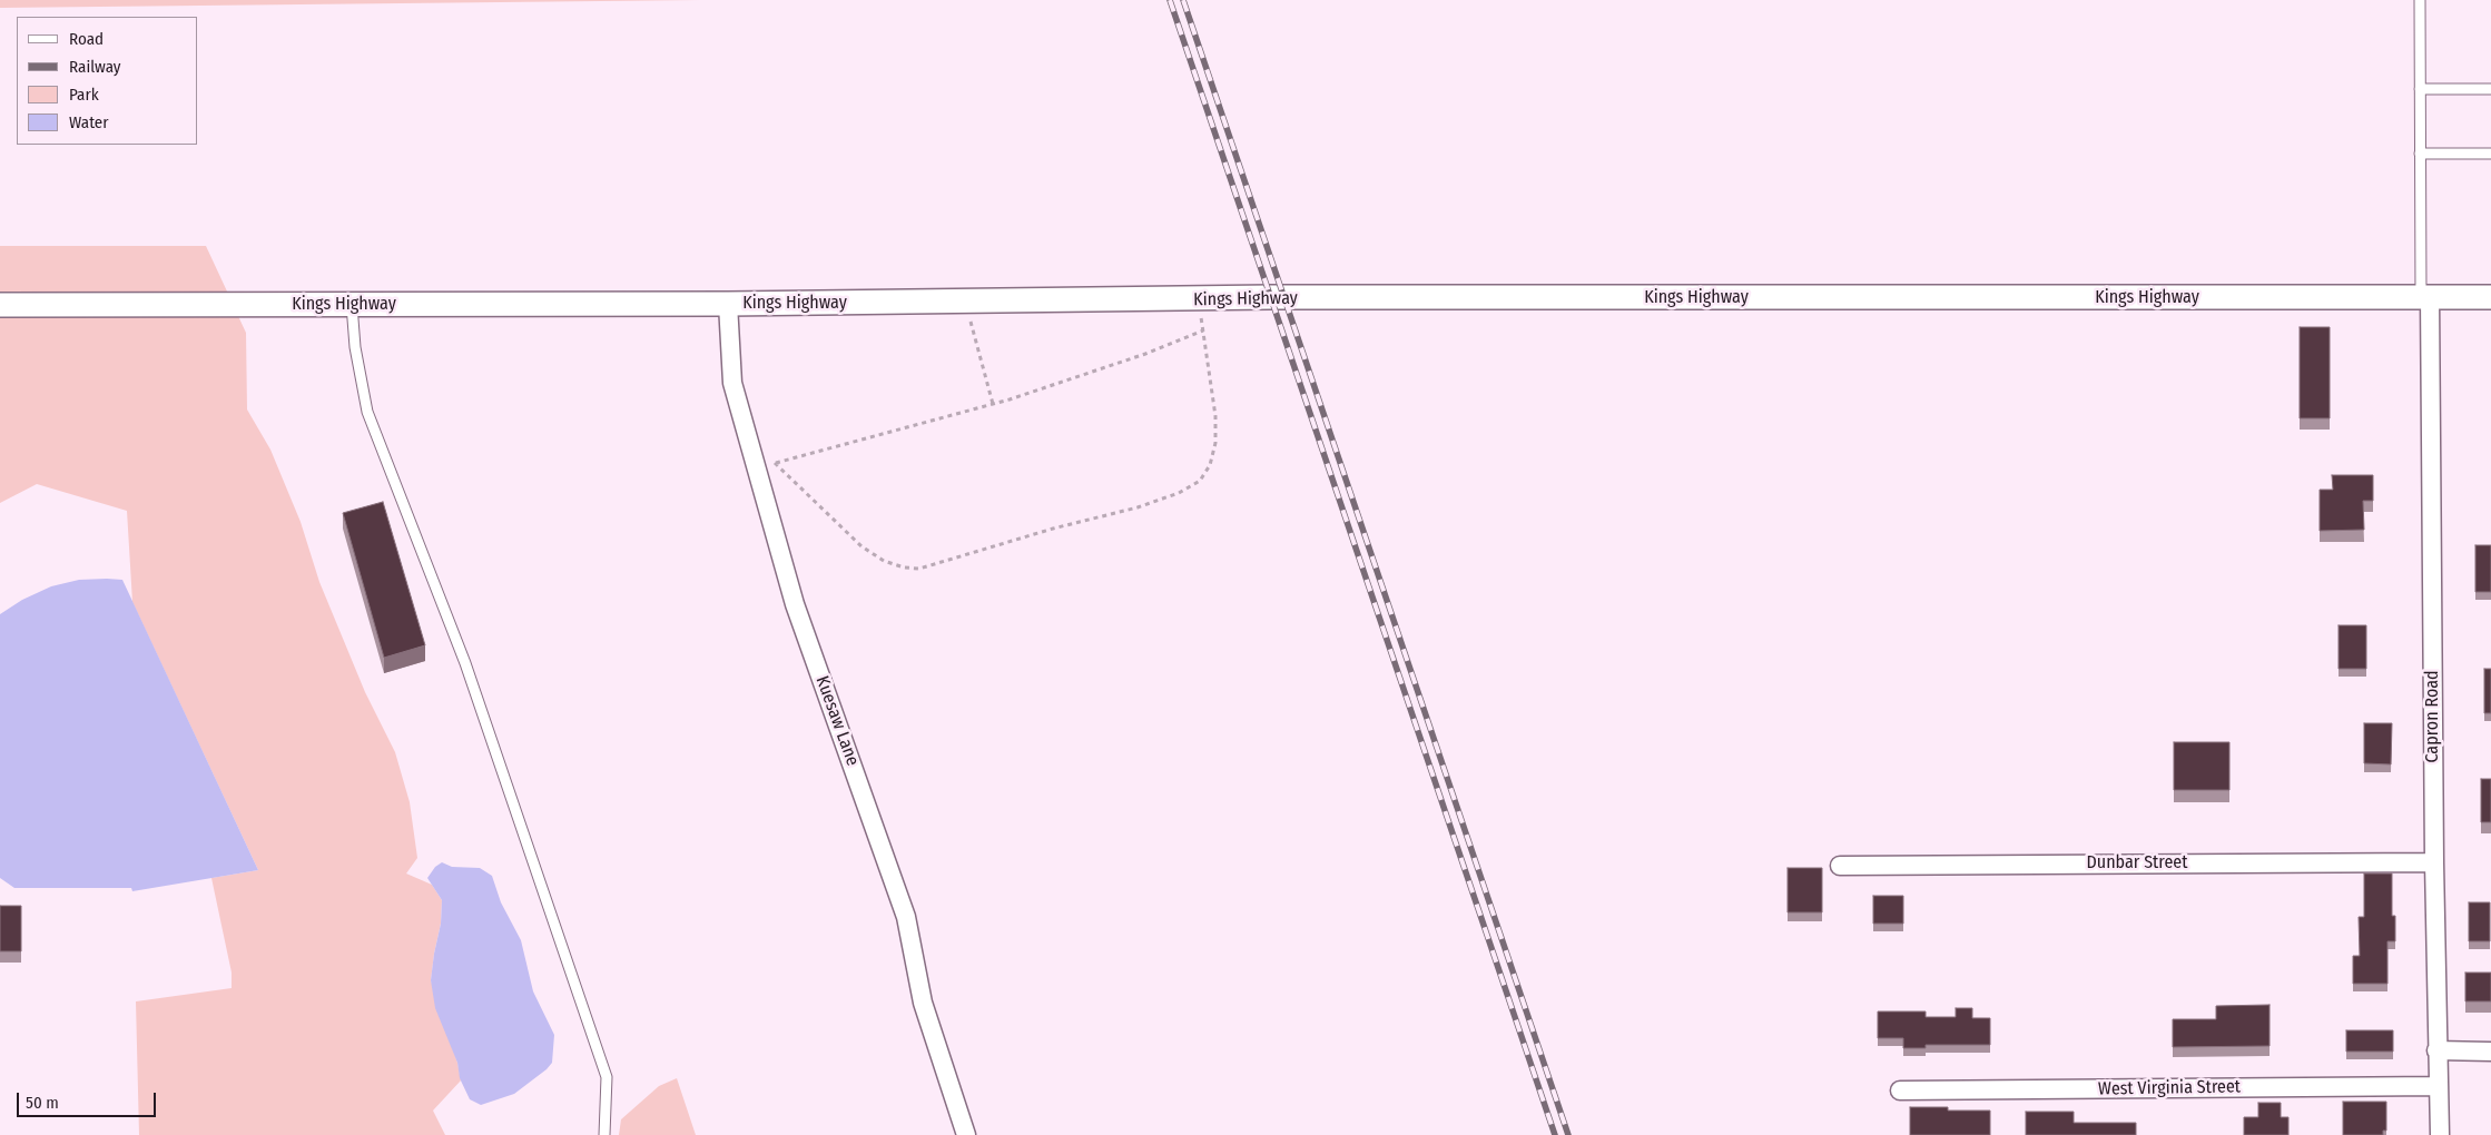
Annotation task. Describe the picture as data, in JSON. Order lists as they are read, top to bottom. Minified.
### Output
{"streets":{"street":["Kings Highway","Capron Road","Kuesaw Lane","Dunbar Street","West Virginia Street"]},"crossings":[["Kings Highway","Capron Road"],["Kings Highway","Kuesaw Lane"],["Capron Road","Dunbar Street"],["Capron Road","West Virginia Street"]],"legend":["Road","Railway","Park","Water"],"scale_bar":"50 m"}
